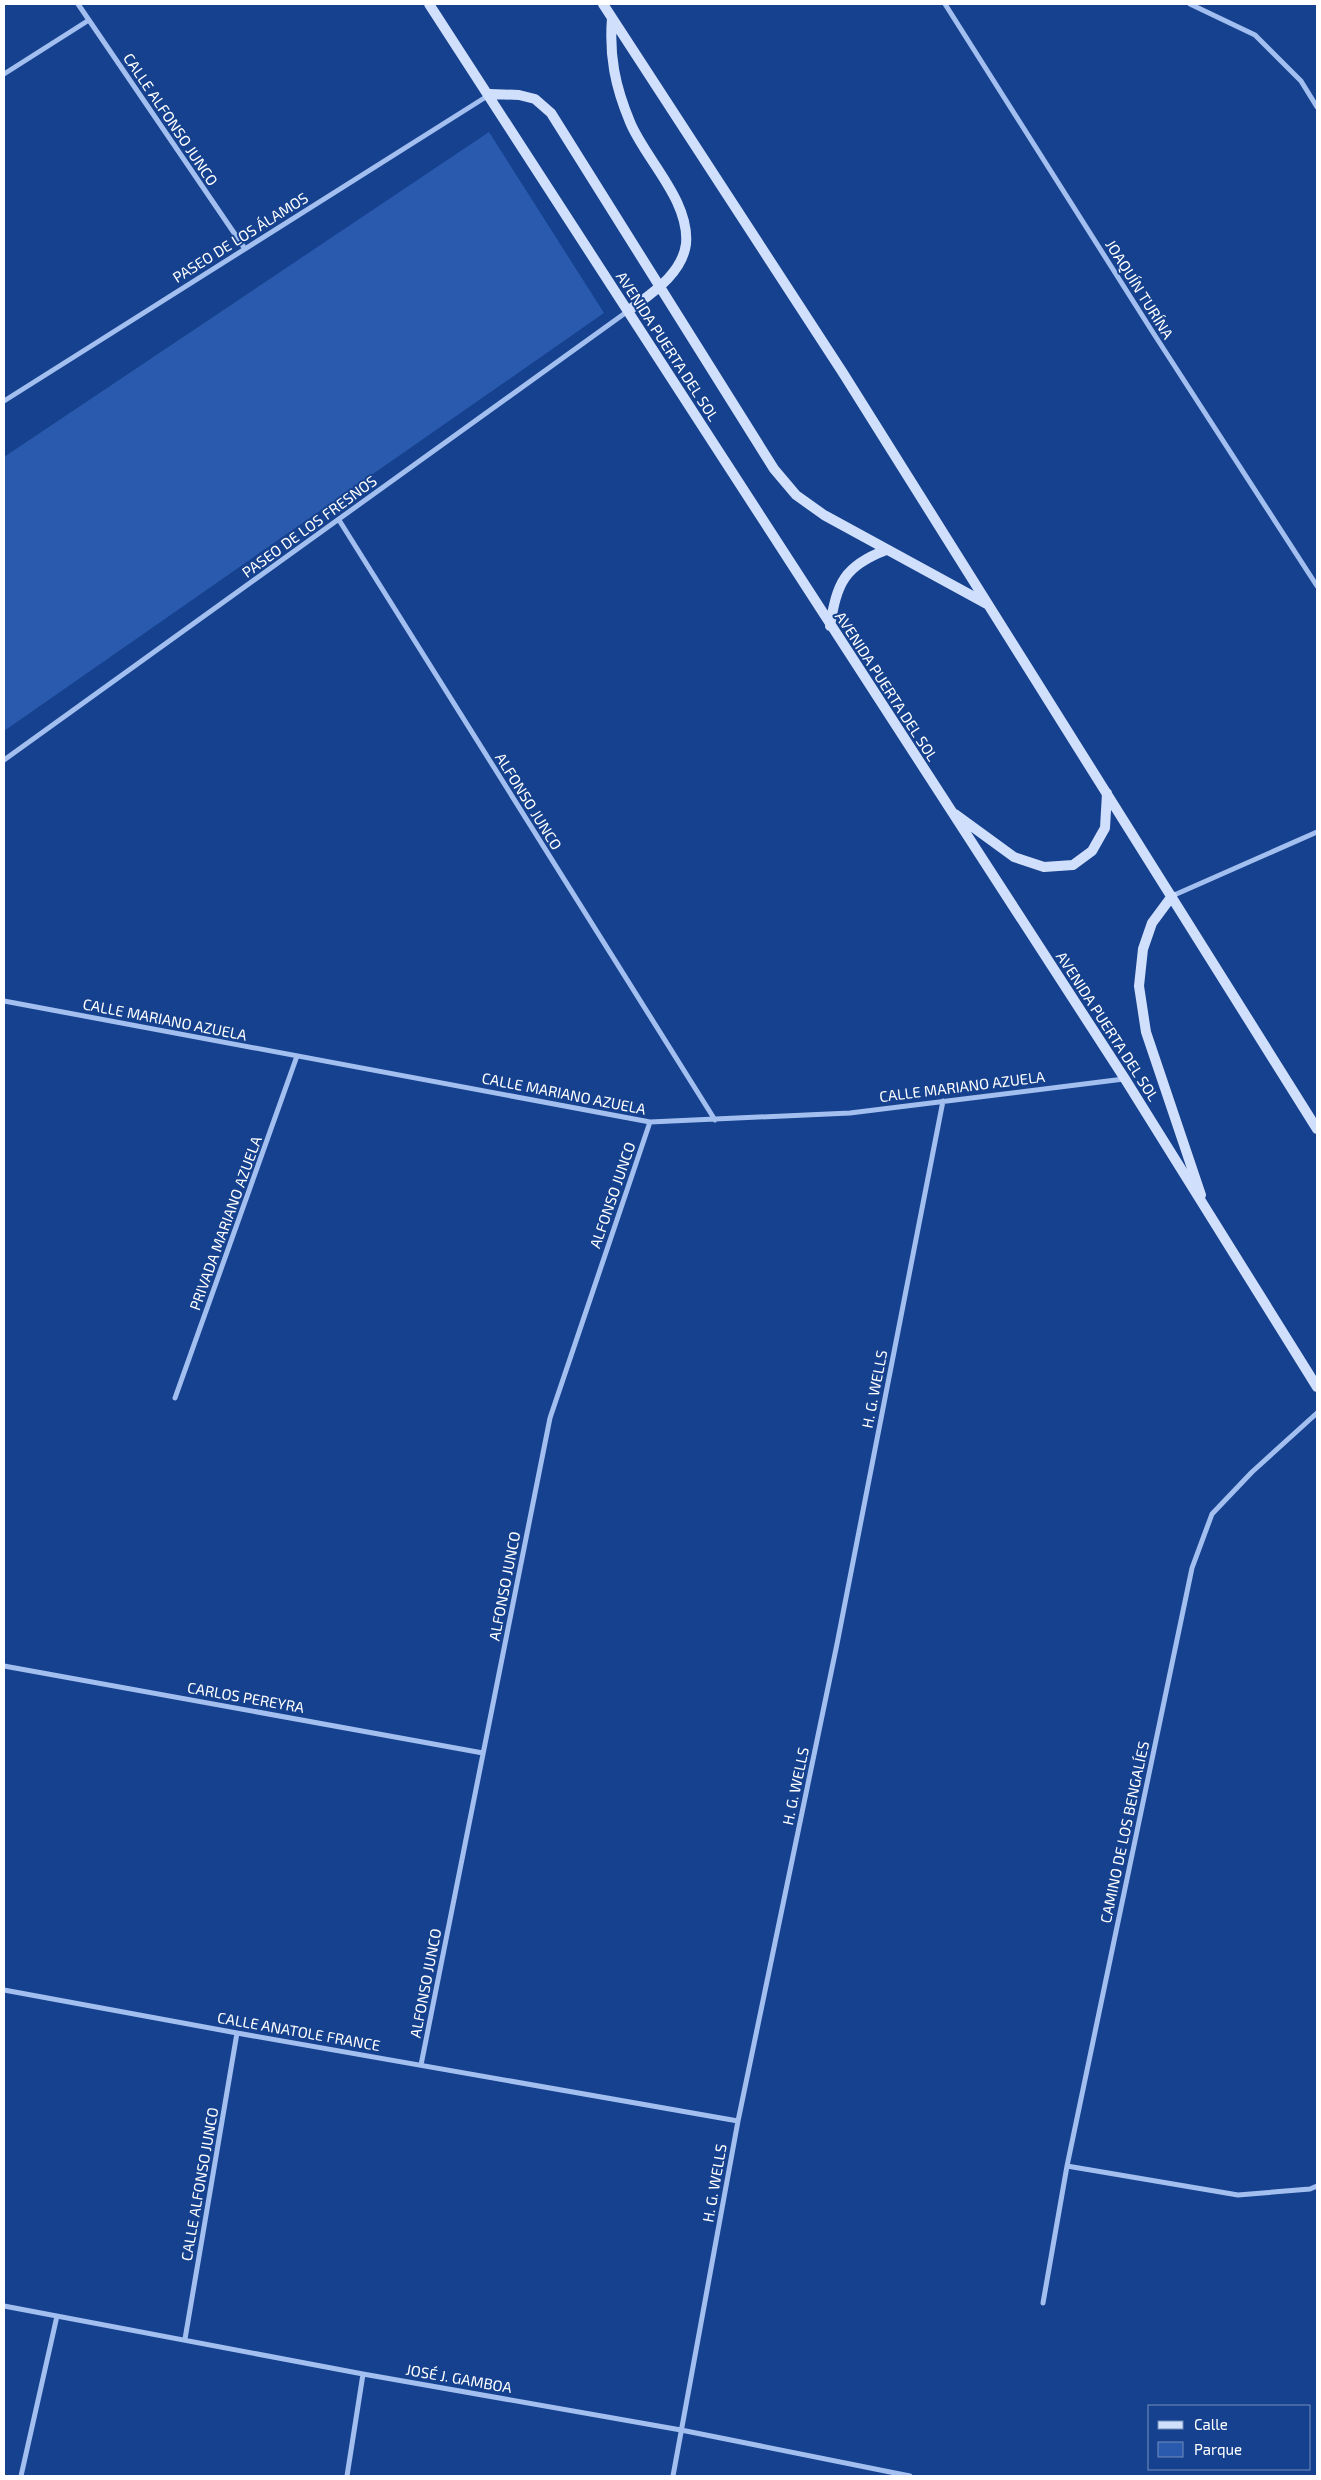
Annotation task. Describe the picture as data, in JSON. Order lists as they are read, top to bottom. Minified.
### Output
{"streets":{"main road":["AVENIDA PUERTA DEL SOL"],"street":["CALLE ALFONSO JUNCO","PASEO DE LOS ÁLAMOS","JOAQUÍN TURÍNA","PASEO DE LOS FRESNOS","ALFONSO JUNCO","CALLE MARIANO AZUELA","PRIVADA MARIANO AZUELA","H. G. WELLS","CARLOS PEREYRA","CAMINO DE LOS BENGALÍES","CALLE ANATOLE FRANCE","JOSÉ J. GAMBOA"]},"crossings":[["CALLE ALFONSO JUNCO","PASEO DE LOS ÁLAMOS"],["CALLE ALFONSO JUNCO","CALLE ANATOLE FRANCE"],["CALLE ALFONSO JUNCO","JOSÉ J. GAMBOA"],["PASEO DE LOS ÁLAMOS","AVENIDA PUERTA DEL SOL"],["AVENIDA PUERTA DEL SOL","PASEO DE LOS FRESNOS"],["AVENIDA PUERTA DEL SOL","CALLE MARIANO AZUELA"],["PASEO DE LOS FRESNOS","ALFONSO JUNCO"],["ALFONSO JUNCO","CALLE MARIANO AZUELA"],["ALFONSO JUNCO","CARLOS PEREYRA"],["ALFONSO JUNCO","CALLE ANATOLE FRANCE"],["CALLE MARIANO AZUELA","PRIVADA MARIANO AZUELA"],["CALLE MARIANO AZUELA","H. G. WELLS"],["H. G. WELLS","CALLE ANATOLE FRANCE"],["H. G. WELLS","JOSÉ J. GAMBOA"]],"legend":["Calle","Parque"]}
